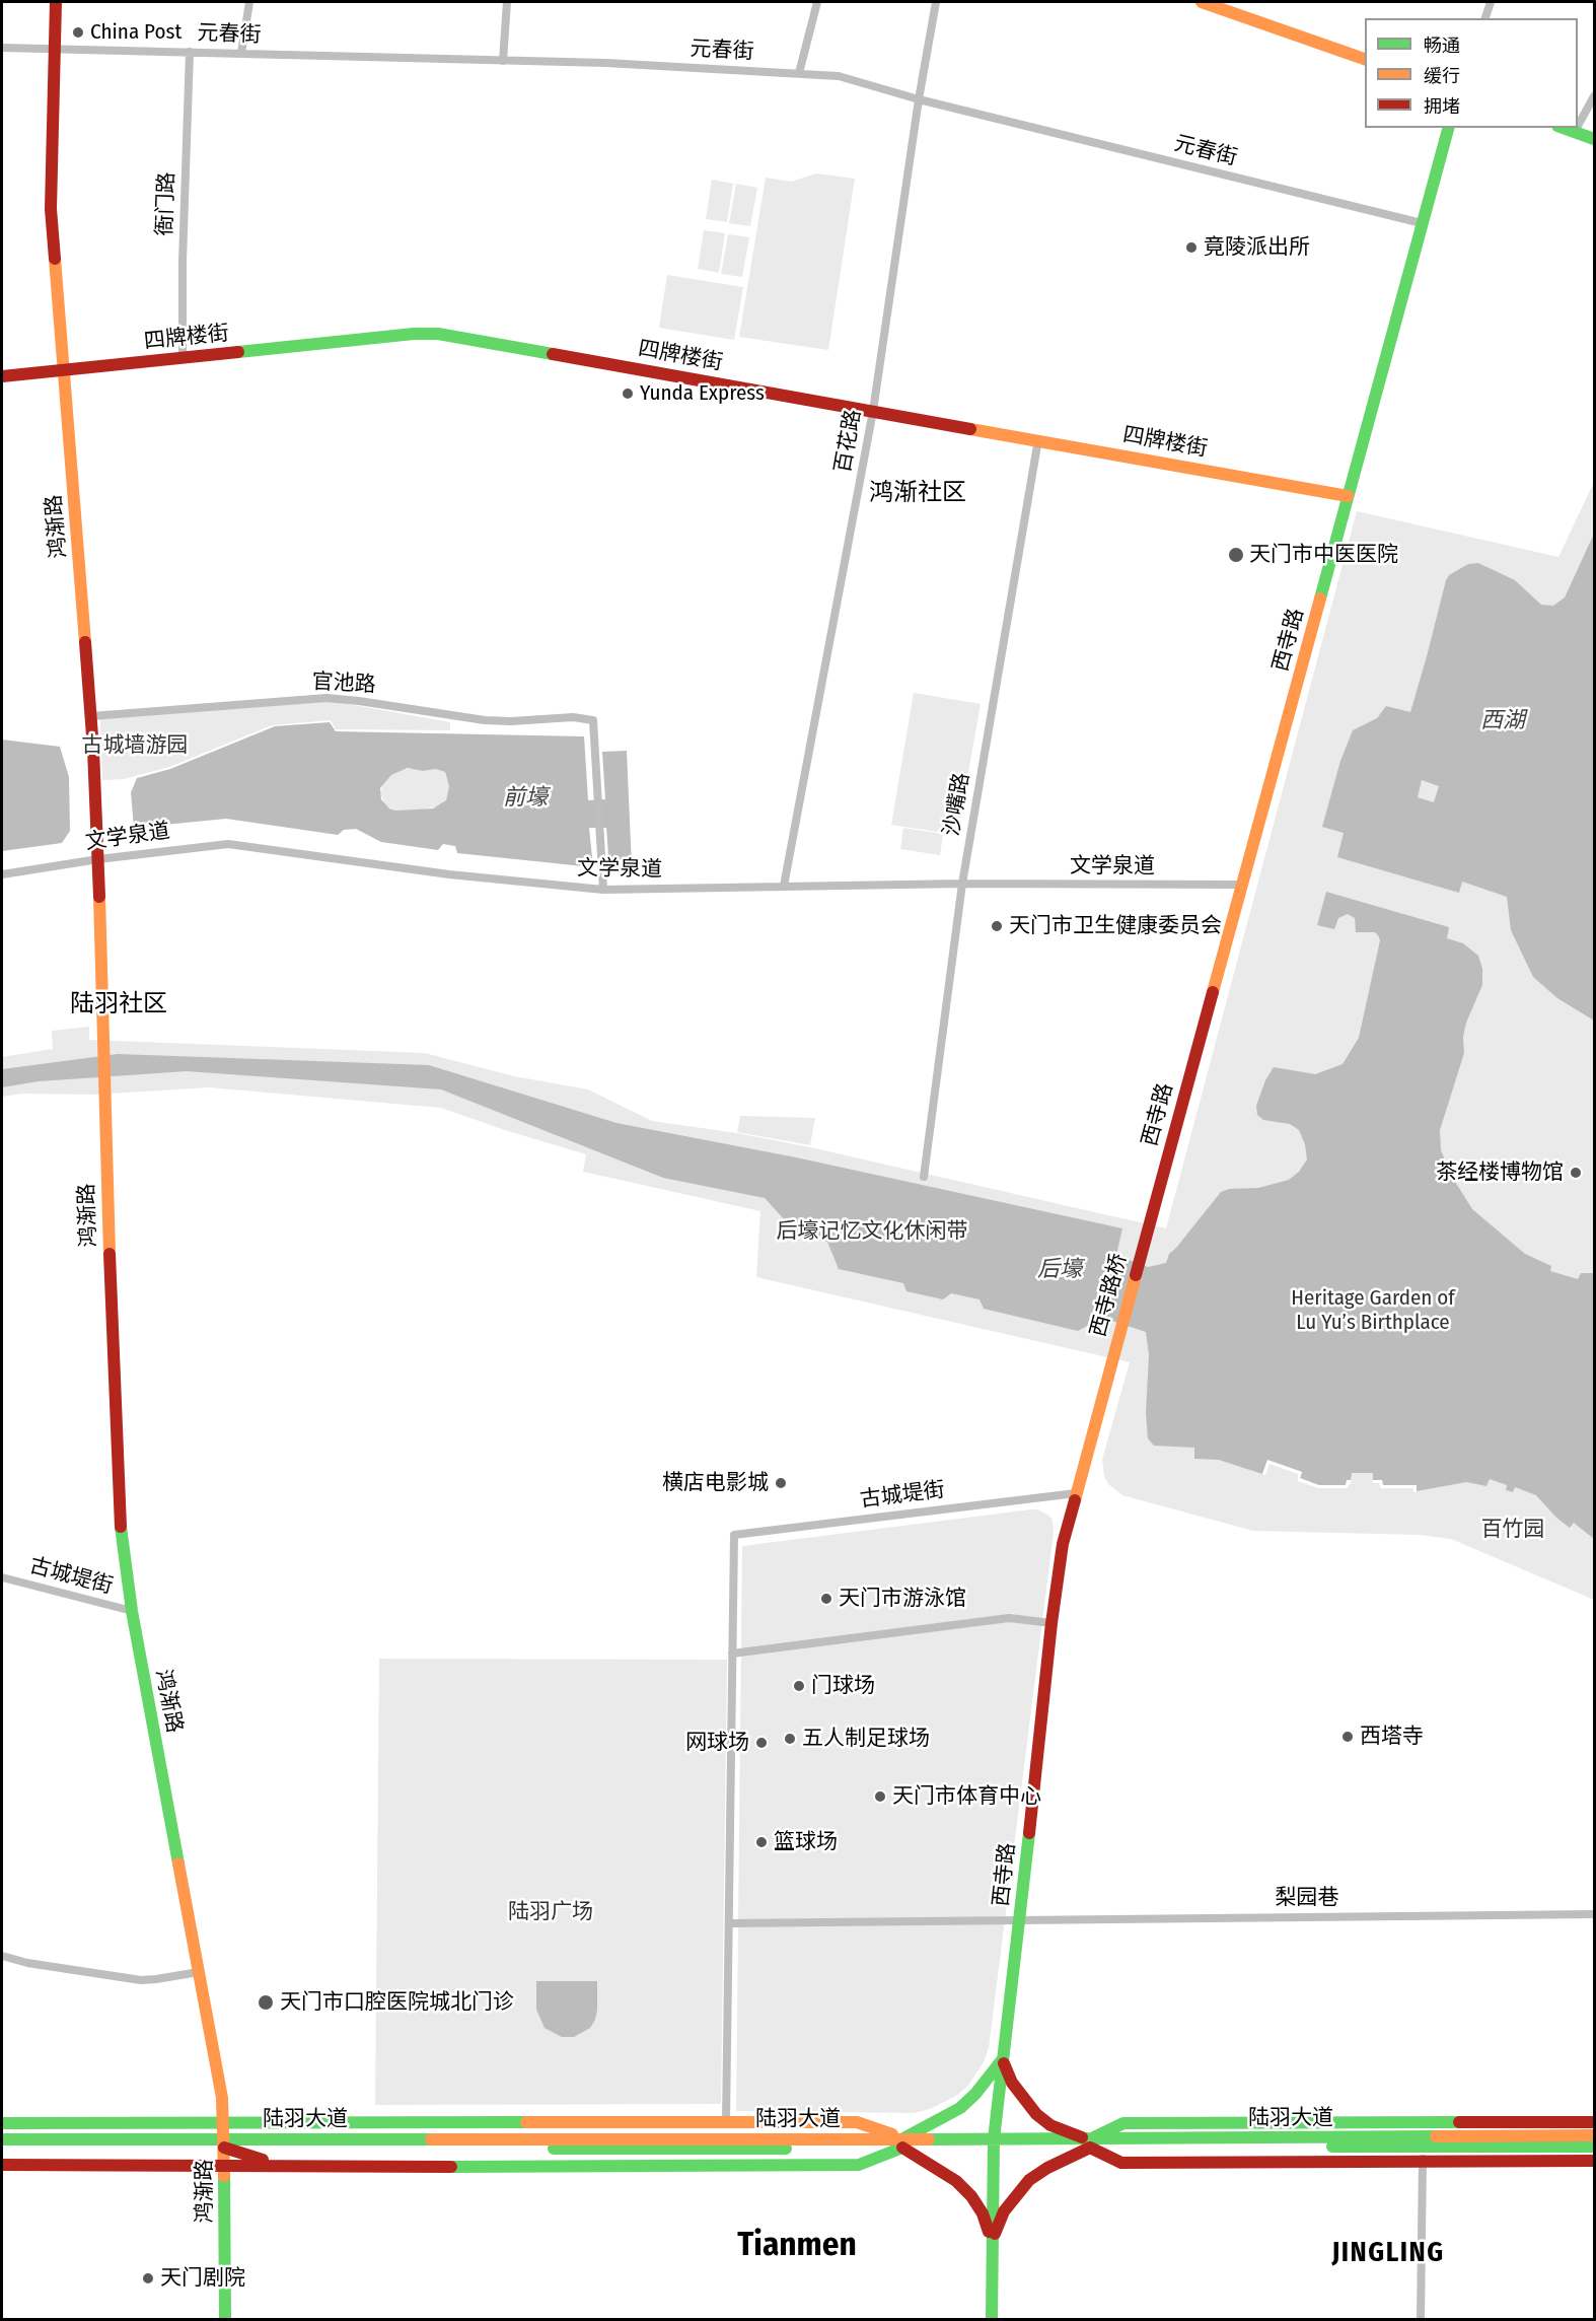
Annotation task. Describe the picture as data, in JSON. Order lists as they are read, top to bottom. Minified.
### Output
{"streets":{"street":["元春街","衙门路","四牌楼街","百花路","鸿渐路","西寺路","官池路","沙嘴路","文学泉道","西寺路桥","古城堤街","梨园巷","陆羽大道"]},"crossings":[["元春街","衙门路"],["元春街","百花路"],["元春街","鸿渐路"],["元春街","西寺路"],["衙门路","四牌楼街"],["四牌楼街","百花路"],["四牌楼街","鸿渐路"],["四牌楼街","西寺路"],["四牌楼街","沙嘴路"],["百花路","文学泉道"],["鸿渐路","官池路"],["鸿渐路","文学泉道"],["鸿渐路","古城堤街"],["鸿渐路","陆羽大道"],["西寺路","文学泉道"],["西寺路","西寺路桥"],["西寺路","古城堤街"],["西寺路","梨园巷"],["西寺路","陆羽大道"],["官池路","文学泉道"],["沙嘴路","文学泉道"]],"districts":["鸿渐社区","陆羽社区","Tianmen","JINGLING"],"water":["西湖","前壕","后壕"],"parks":["古城墙游园","后壕记忆文化休闲带","Heritage Garden of Lu Yu’s Birthplace","百竹园","陆羽广场"],"places":["China Post","竟陵派出所","Yunda Express","天门市中医医院","天门市卫生健康委员会","茶经楼博物馆","横店电影城","天门市游泳馆","门球场","西塔寺","五人制足球场","网球场","天门市体育中心","篮球场","天门市口腔医院城北门诊","天门剧院"],"legend":["畅通","缓行","拥堵"]}
